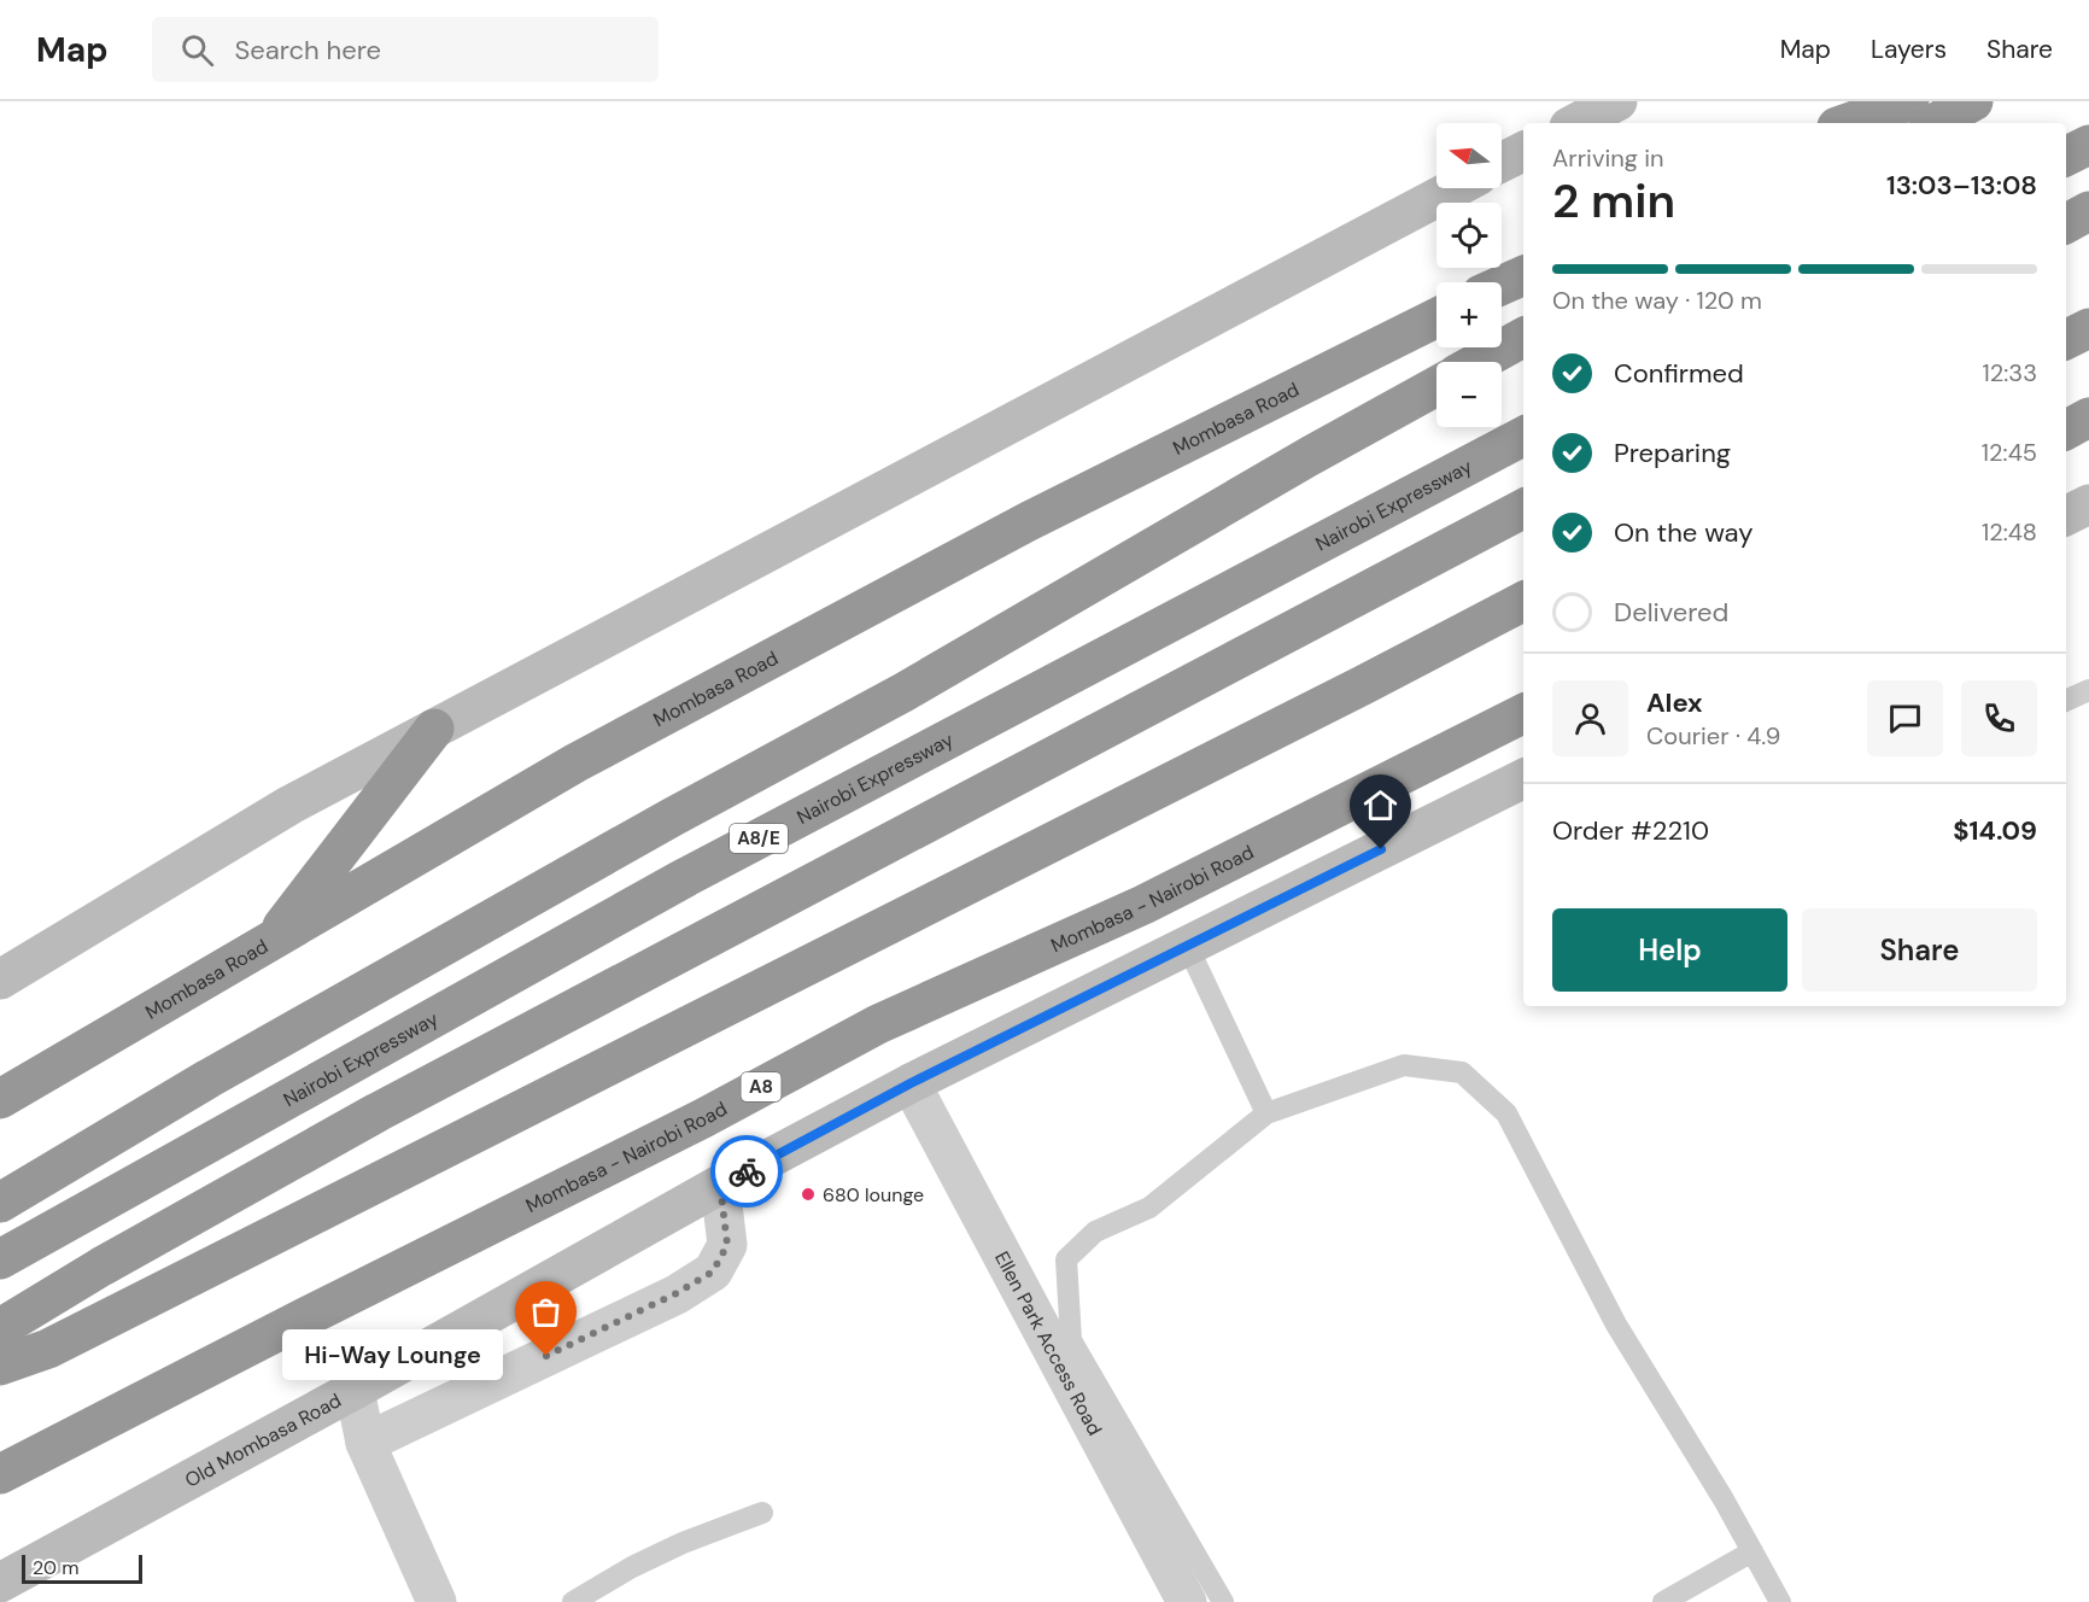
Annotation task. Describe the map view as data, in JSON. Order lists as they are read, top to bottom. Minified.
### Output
{"streets":{"highway":["Mombasa Road","Nairobi Expressway","A8/E","Mombasa - Nairobi Road","A8"],"street":["Ellen Park Access Road","Old Mombasa Road"]},"crossings":[["Ellen Park Access Road","Old Mombasa Road"]],"places":["680 lounge","Hi-Way Lounge"],"scale_bar":"20 m","north":"left","page":{"header":"Map","search":"Search here","nav":["Map","Layers","Share"],"map_buttons":["+","−"],"heading":["2 min","Arriving in","13:03–13:08"],"panel":["Alex","Courier · 4.9","Order #2210","$14.09"],"bar":"On the way · 120 m","list":[["Confirmed","12:33"],["Preparing","12:45"],["On the way","12:48"],"Delivered"],"buttons":["Help","Share"],"bubble":"Hi-Way Lounge","scale":"20 m"}}
